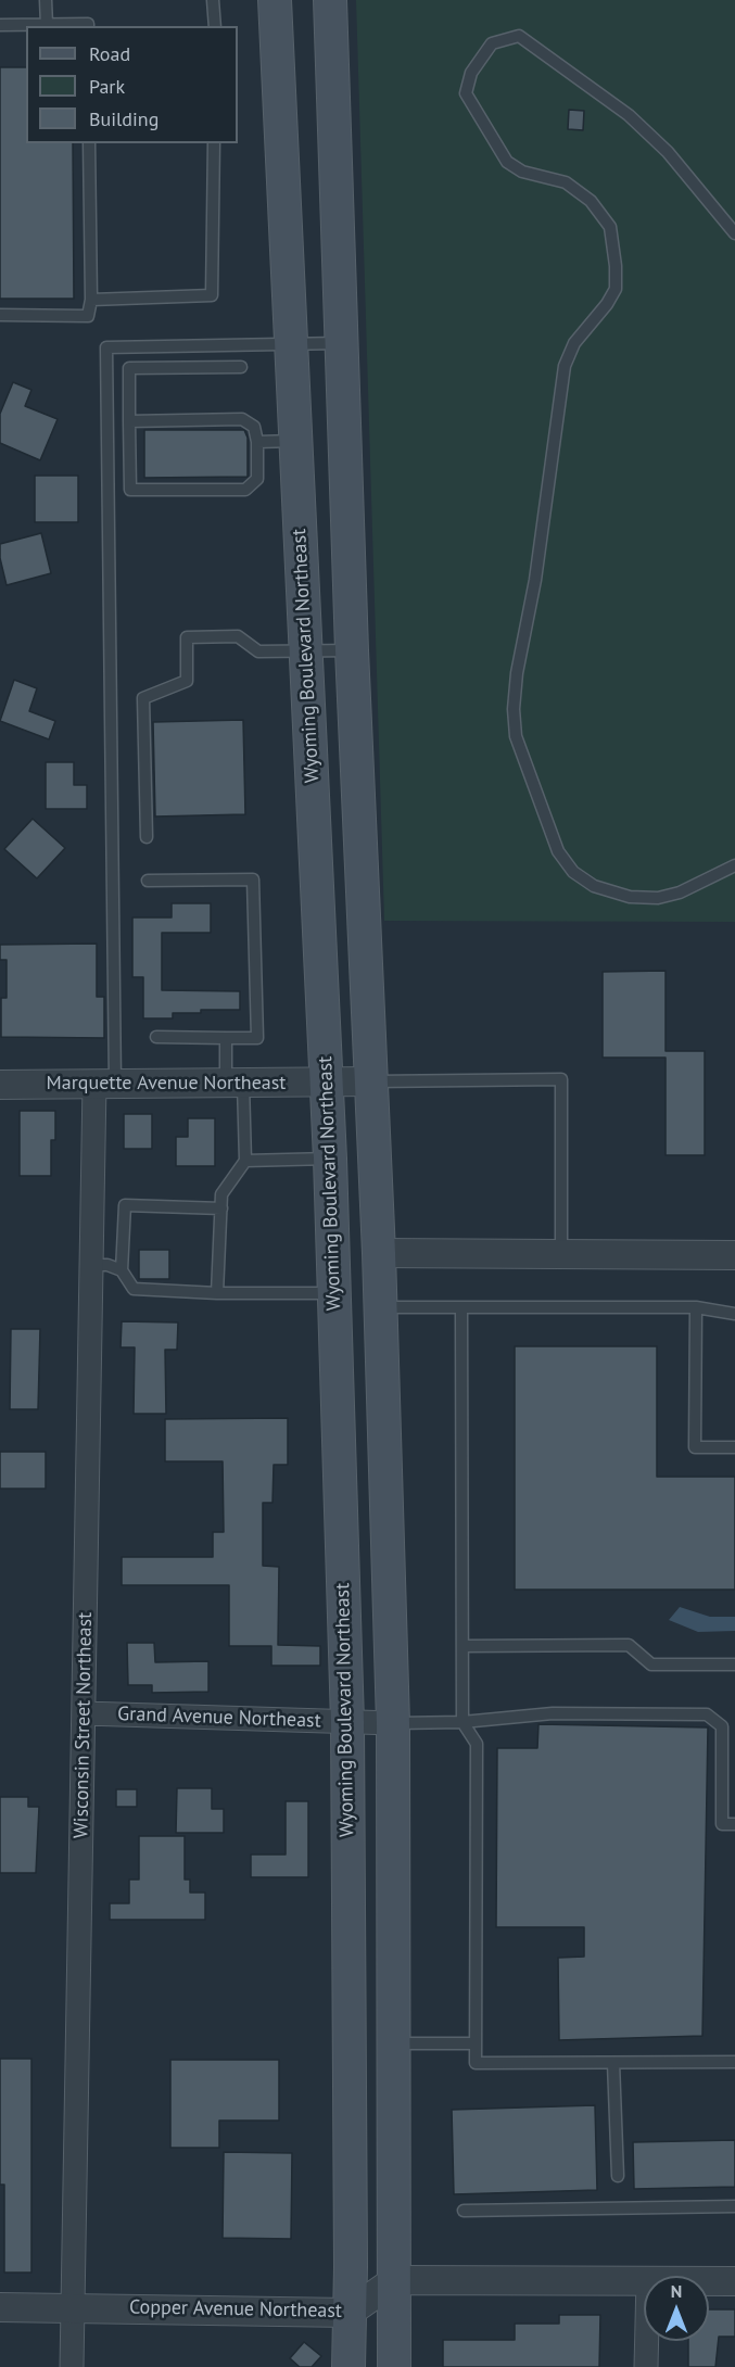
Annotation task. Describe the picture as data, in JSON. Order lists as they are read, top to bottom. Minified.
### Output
{"streets":{"main road":["Wyoming Boulevard Northeast"],"street":["Marquette Avenue Northeast","Grand Avenue Northeast","Wisconsin Street Northeast","Copper Avenue Northeast"]},"crossings":[["Wyoming Boulevard Northeast","Marquette Avenue Northeast"],["Wyoming Boulevard Northeast","Grand Avenue Northeast"],["Wyoming Boulevard Northeast","Copper Avenue Northeast"],["Marquette Avenue Northeast","Wisconsin Street Northeast"],["Grand Avenue Northeast","Wisconsin Street Northeast"],["Wisconsin Street Northeast","Copper Avenue Northeast"]],"legend":["Road","Park","Building"],"north":"top"}
